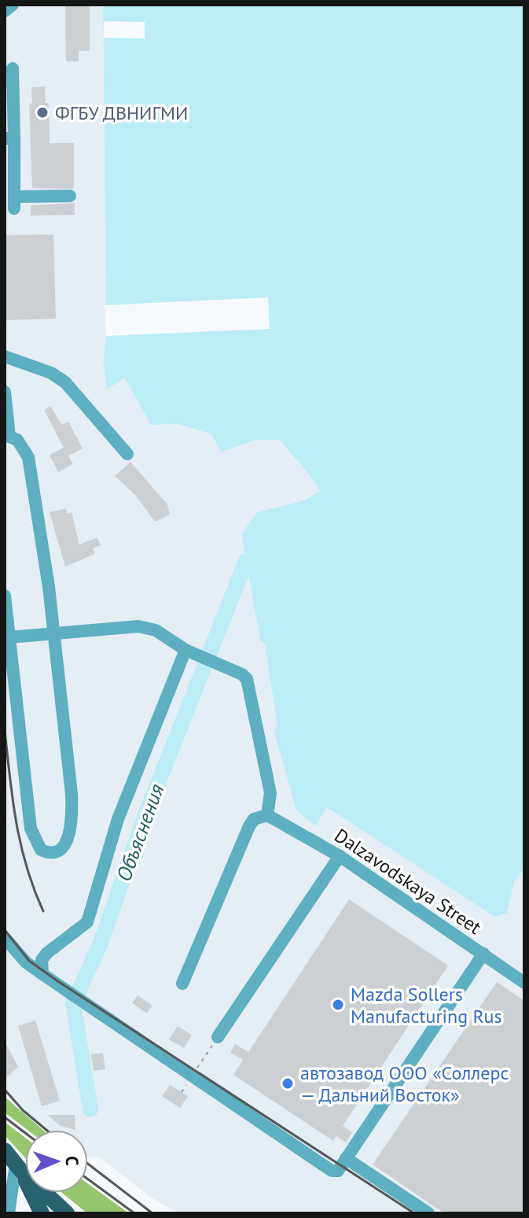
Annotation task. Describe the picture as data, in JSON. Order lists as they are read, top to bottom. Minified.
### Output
{"streets":{"street":["Dalzavodskaya Street"]},"water":["Объяснения"],"places":["ФГБУ ДВНИГМИ","Mazda Sollers Manufacturing Rus","автозавод ООО «Соллерс — Дальний Восток»"],"north":"right"}
